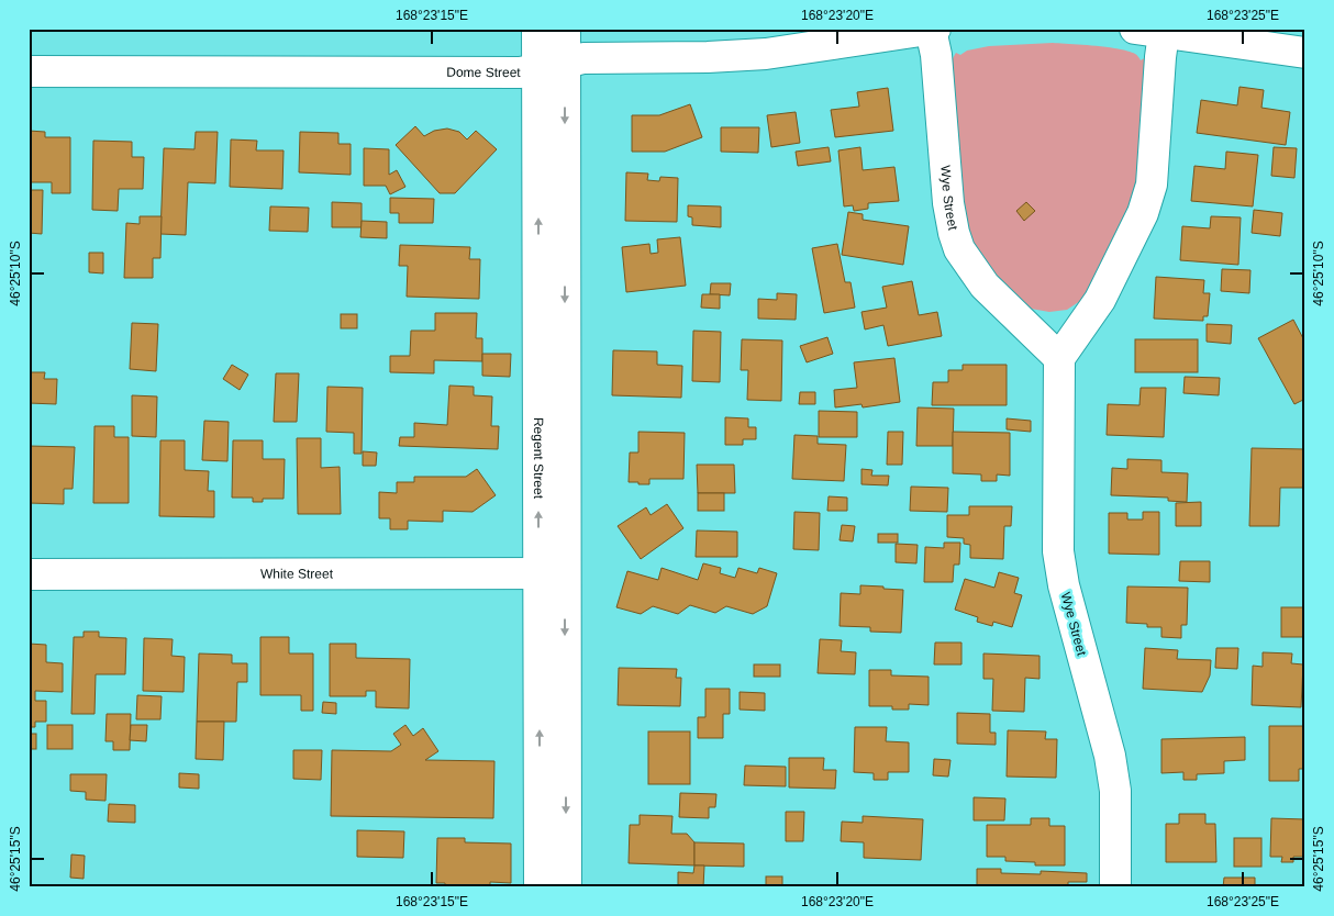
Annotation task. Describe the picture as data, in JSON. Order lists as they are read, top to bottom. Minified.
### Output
{"streets":{"street":["Dome Street","Wye Street","Regent Street","White Street"]},"crossings":[["Dome Street","Wye Street"],["Dome Street","Regent Street"],["Regent Street","White Street"]],"coordinates":["168°23'15\"E","168°23'20\"E","168°23'25\"E","46°25'10\"S","46°25'15\"S"]}
